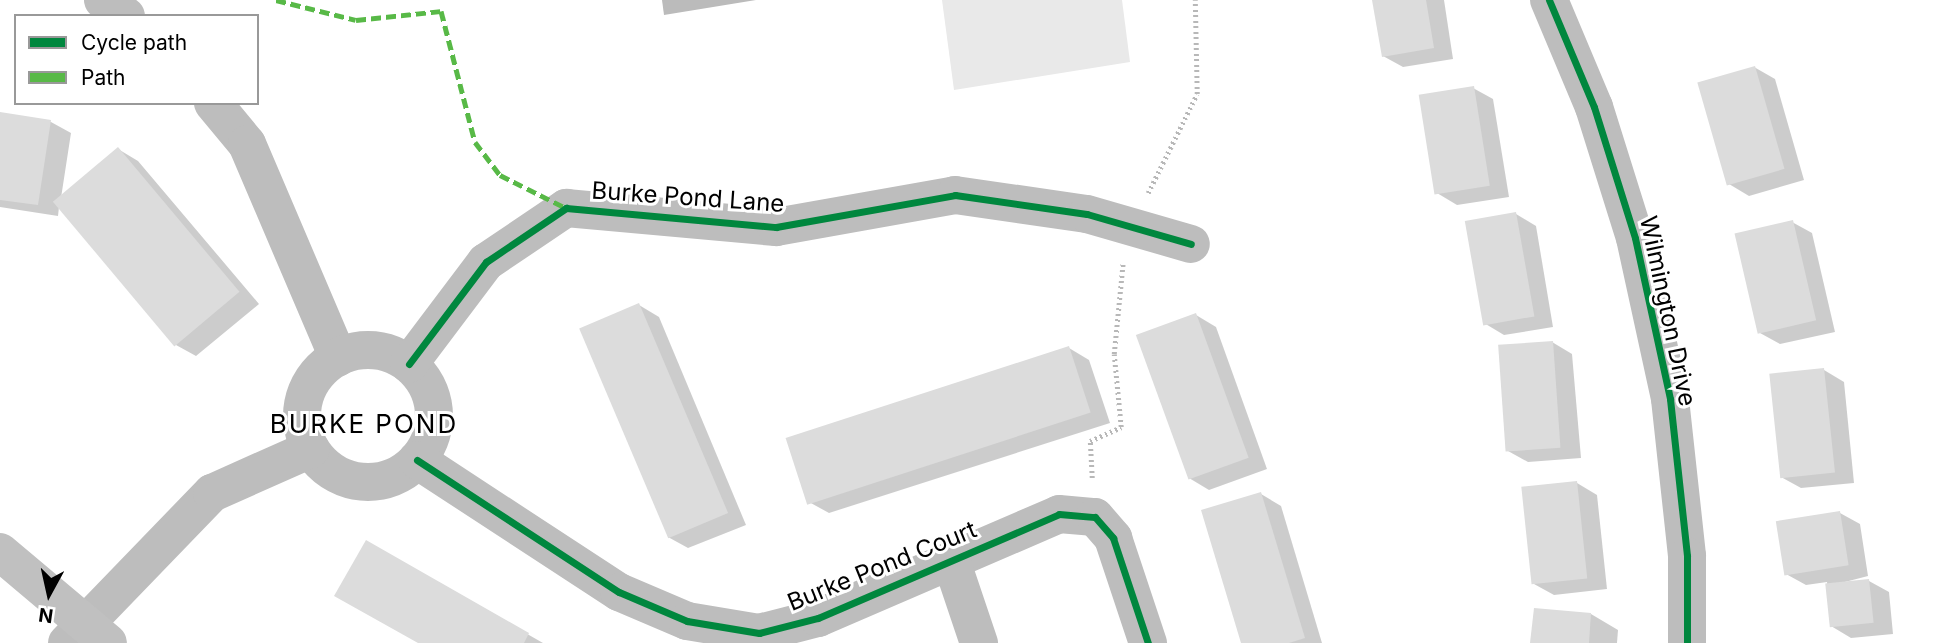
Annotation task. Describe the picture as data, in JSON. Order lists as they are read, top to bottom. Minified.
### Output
{"streets":{"street":["Burke Pond Lane","Wilmington Drive","Burke Pond Court"]},"crossings":[["Burke Pond Lane","Burke Pond Court"]],"districts":["BURKE POND"],"legend":["Cycle path","Path"],"north":"bottom"}
